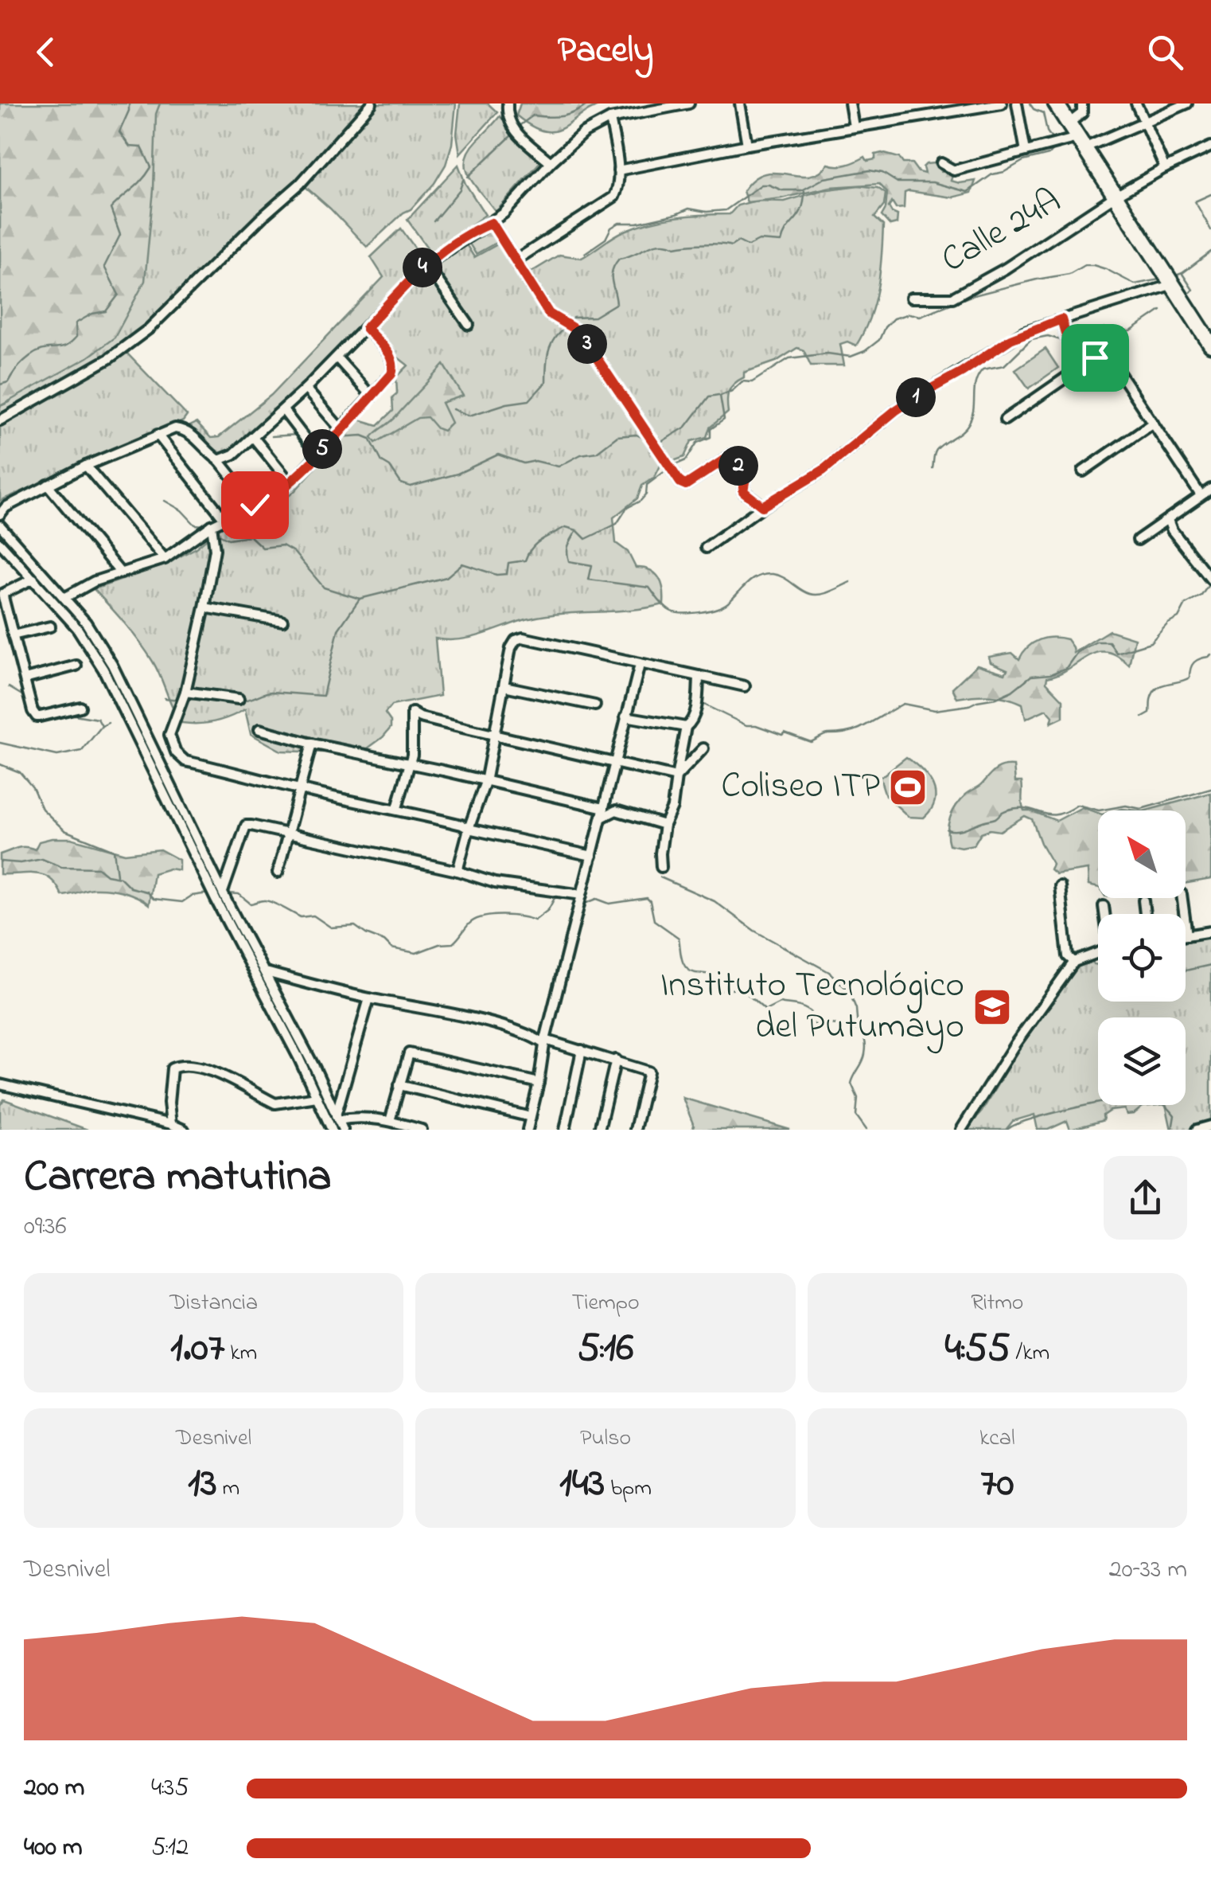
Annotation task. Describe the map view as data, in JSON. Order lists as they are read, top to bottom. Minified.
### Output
{"streets":{"street":["Calle 24A"]},"places":{"sports":["Coliseo ITP"],"school or university":["Instituto Tecnológico del Putumayo"]},"north":"top left","page":{"header":"Pacely","pins":["4","3","1","5","2"],"heading":["Carrera matutina","09:36"],"stats":[["Distancia","1.07 km"],["Tiempo","5:16"],["Ritmo","4:55 /km"],["Desnivel","13 m"],["Pulso","143 bpm"],["kcal","70"]],"chart":["Desnivel","20–33 m"],"list":[{"name":"200 m","note":"4:35"},{"name":"400 m","note":"5:12"}]}}
